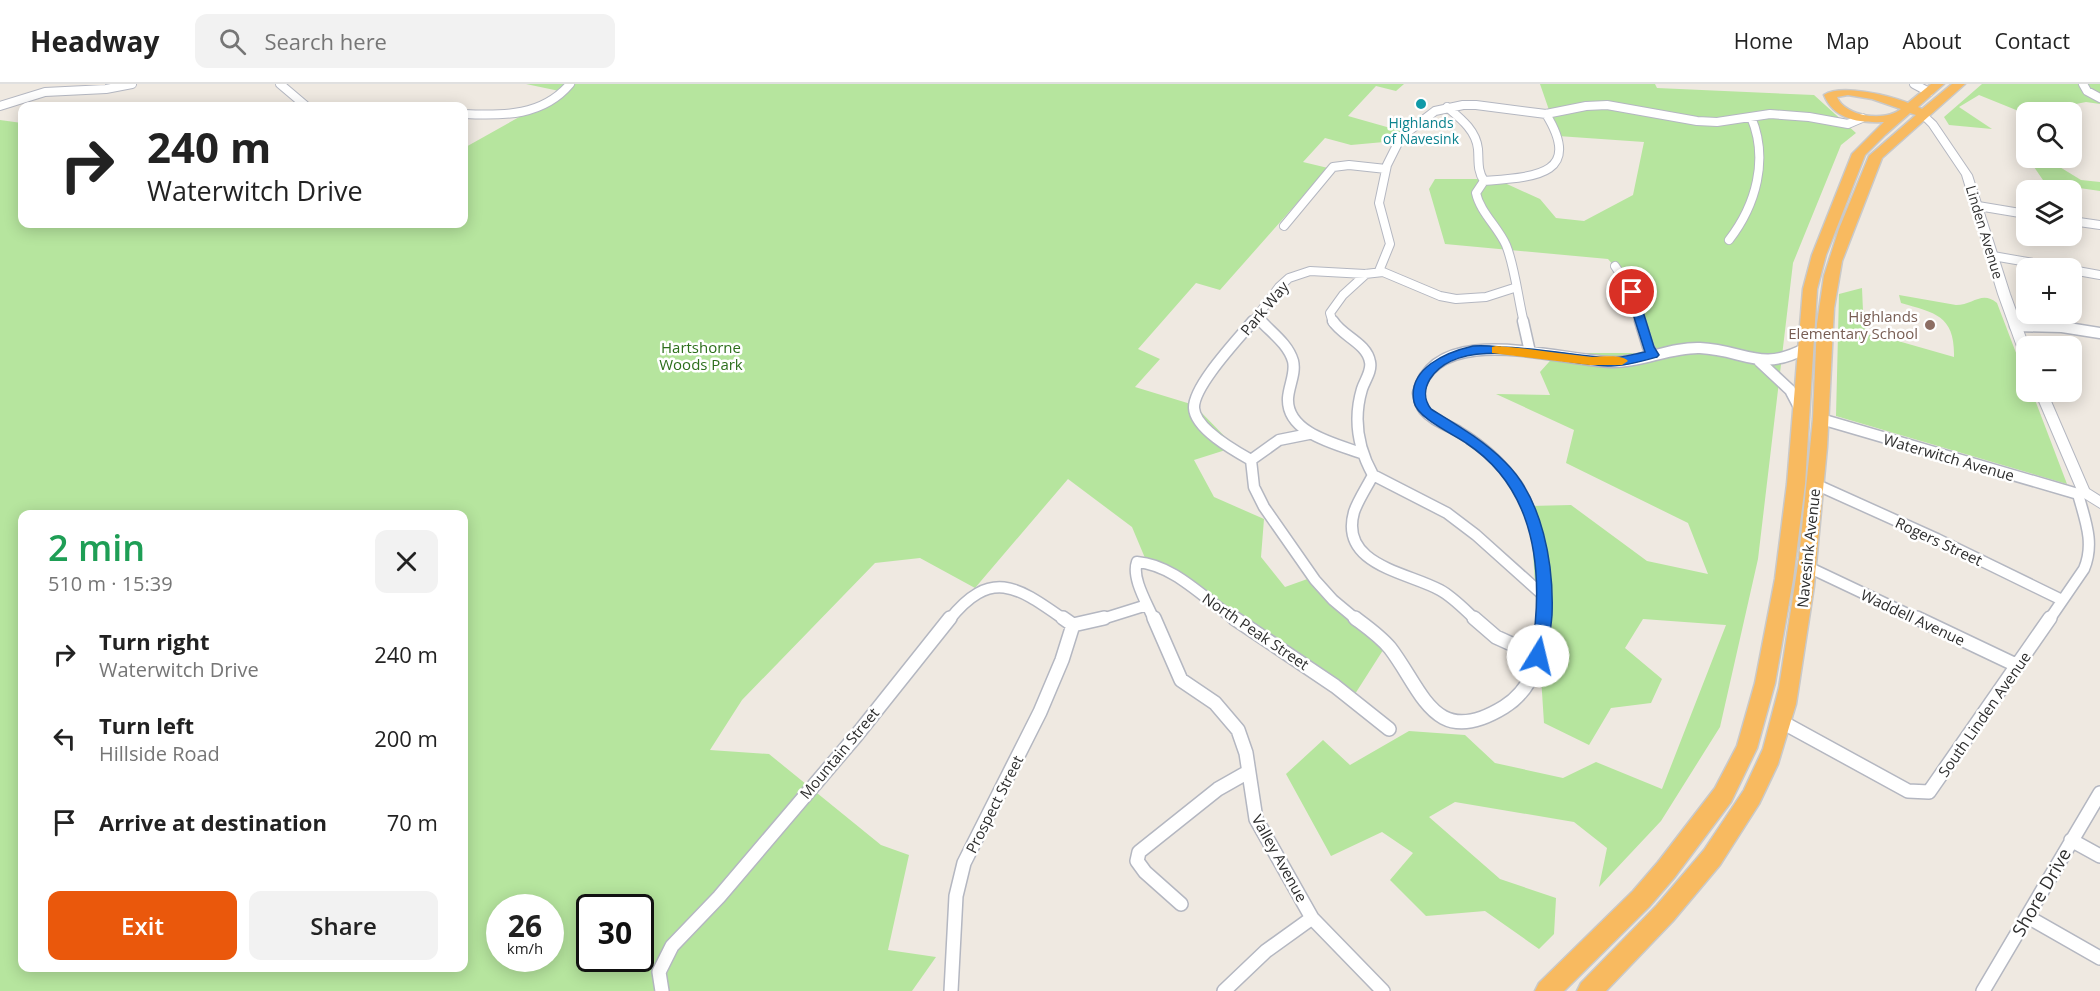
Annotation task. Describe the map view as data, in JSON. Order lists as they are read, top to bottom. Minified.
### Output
{"streets":{"highway":["Navesink Avenue"],"street":["Linden Avenue","Park Way","Waterwitch Avenue","Rogers Street","Waddell Avenue","North Peak Street","South Linden Avenue","Mountain Street","Prospect Street","Valley Avenue","Shore Drive"]},"crossings":[["Linden Avenue","Navesink Avenue"],["Waterwitch Avenue","Navesink Avenue"],["Waterwitch Avenue","South Linden Avenue"],["Rogers Street","Navesink Avenue"],["Rogers Street","South Linden Avenue"],["Navesink Avenue","Waddell Avenue"],["Navesink Avenue","South Linden Avenue"],["Waddell Avenue","South Linden Avenue"],["North Peak Street","Valley Avenue"],["Mountain Street","Prospect Street"]],"parks":["Hartshorne Woods Park"],"places":["Highlands of Navesink","Highlands Elementary School"],"page":{"header":"Headway","search":"Search here","nav":["Home","Map","About","Contact"],"map_buttons":["+","−"],"turn":["240 m","Waterwitch Drive"],"heading":["2 min","510 m · 15:39"],"list":[{"name":"Turn right","note":"Waterwitch Drive","value":"240 m"},{"name":"Turn left","note":"Hillside Road","value":"200 m"},{"name":"Arrive at destination","value":"70 m"}],"buttons":["Exit","Share"],"speed":"26 km/h","limit":"30"}}
